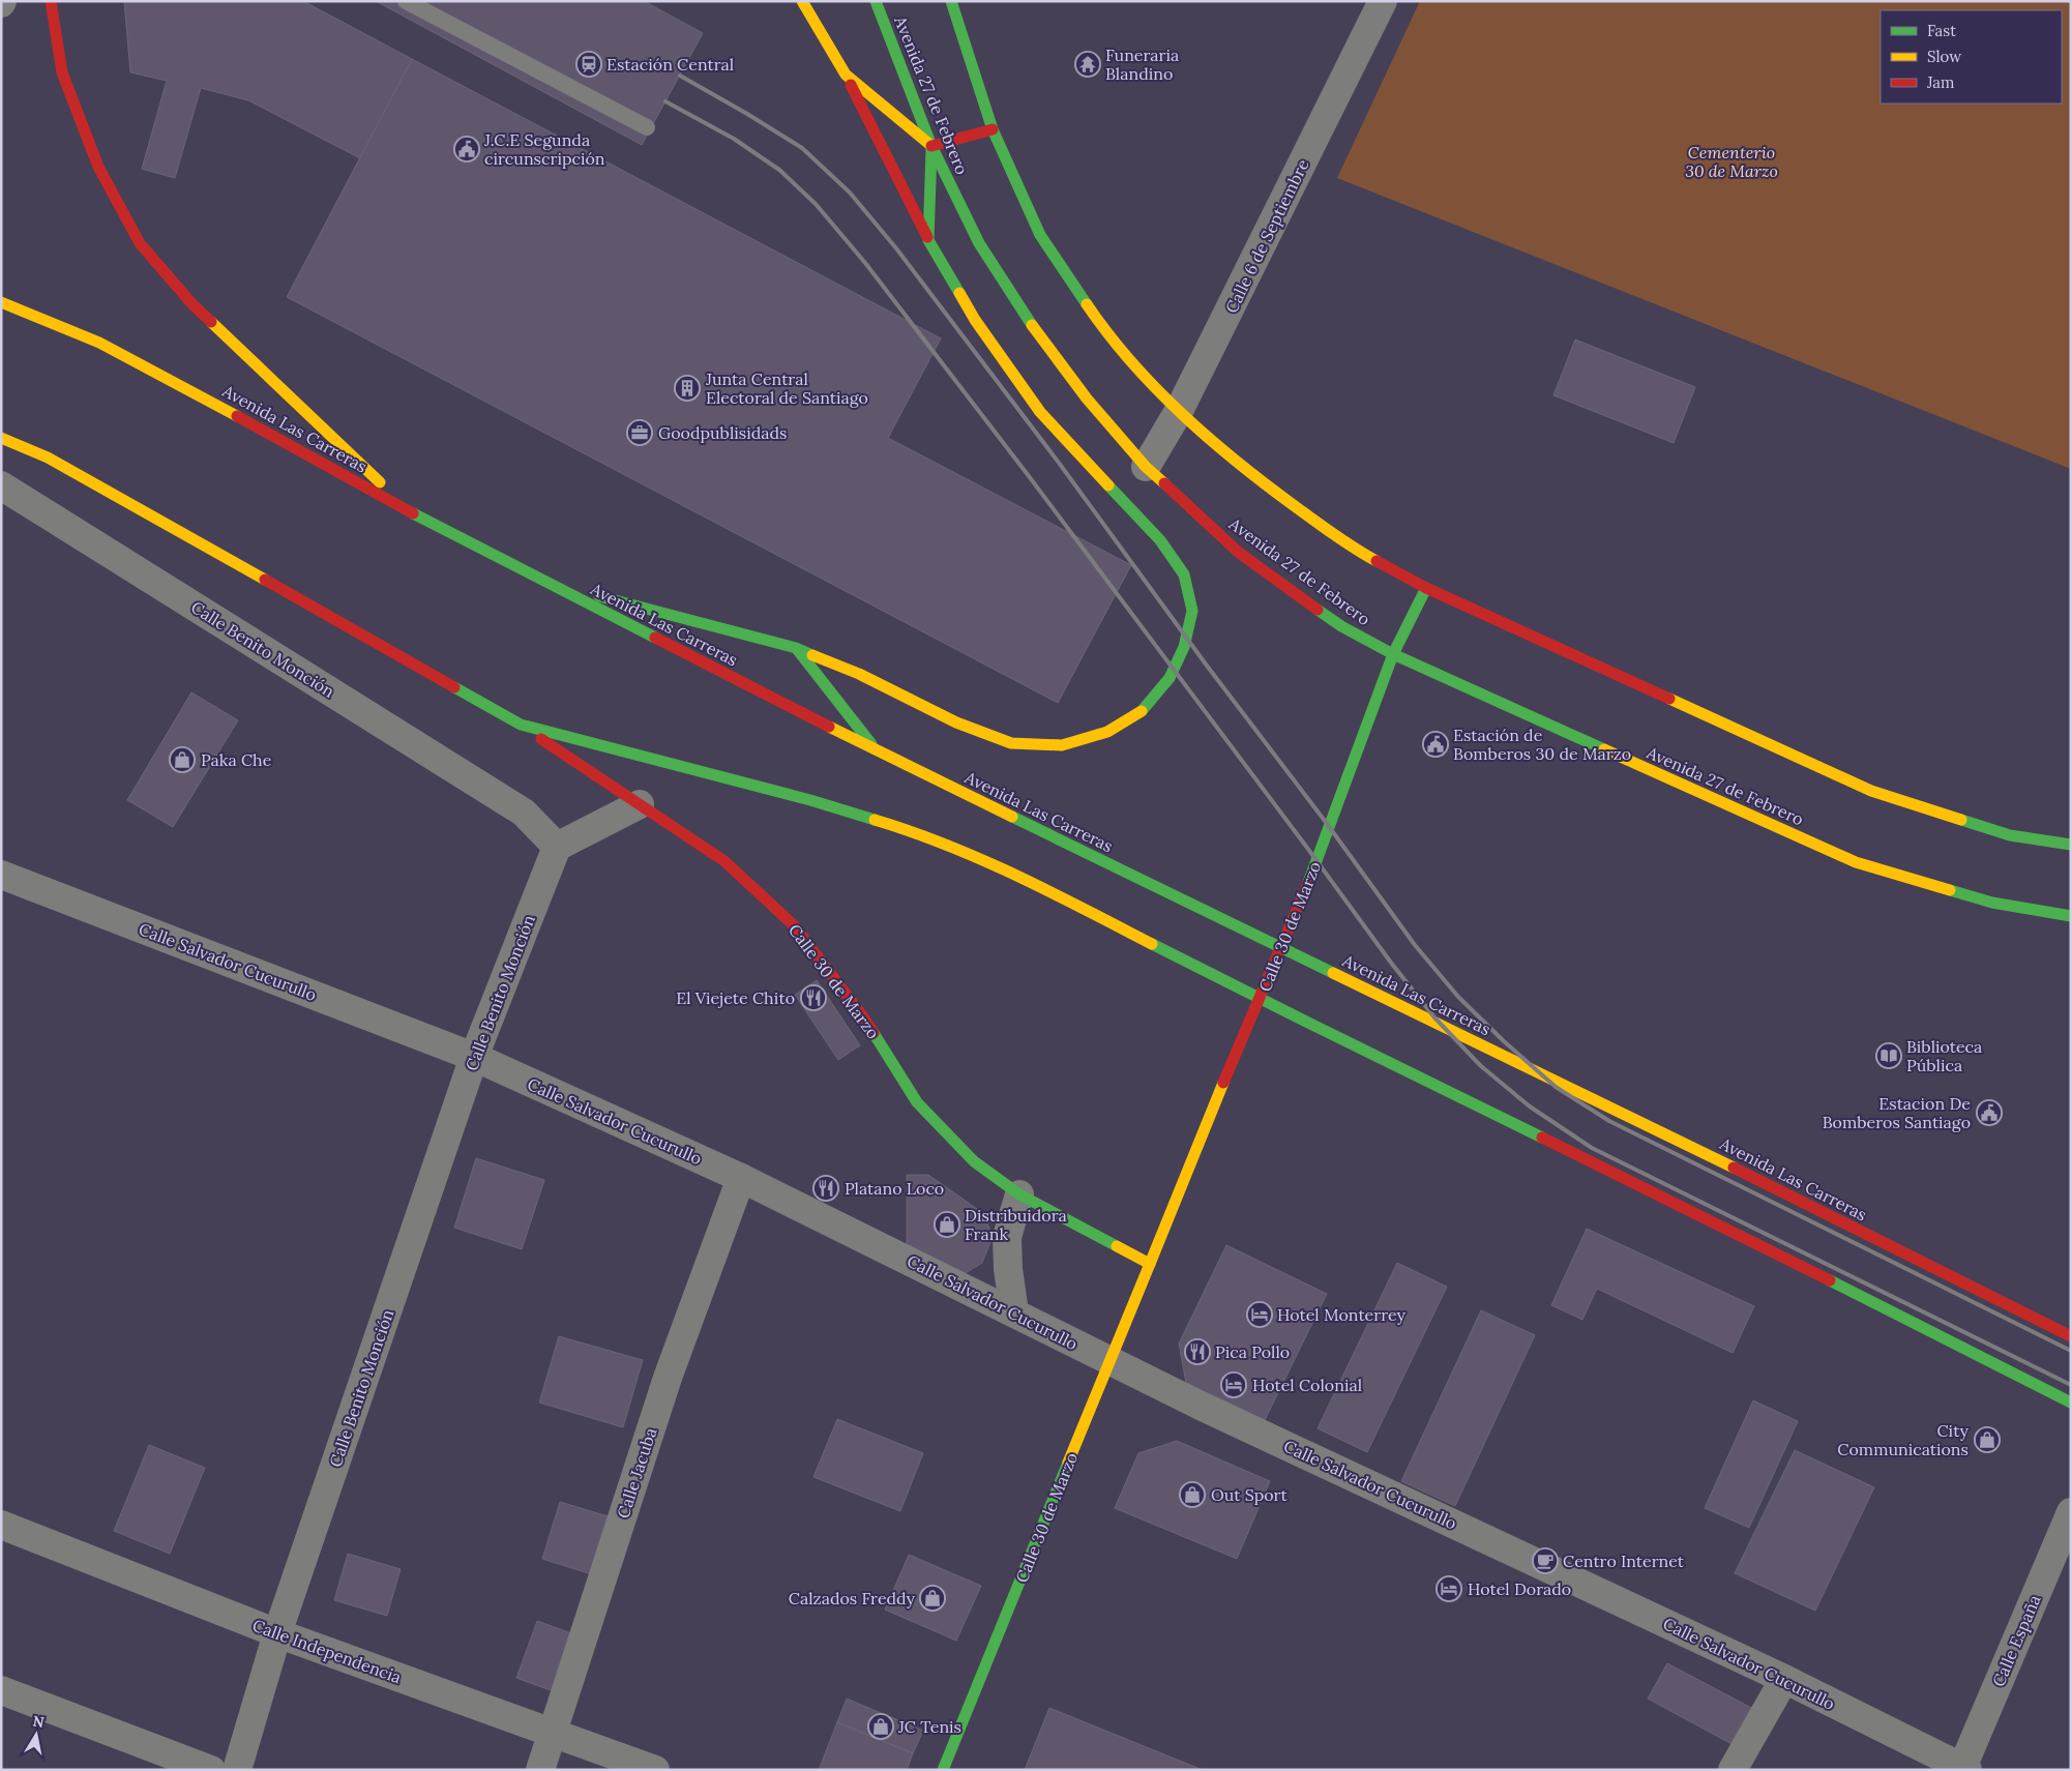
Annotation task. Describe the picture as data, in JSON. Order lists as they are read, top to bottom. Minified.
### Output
{"streets":{"main road":["Avenida 27 de Febrero","Avenida Las Carreras","Calle 30 de Marzo"],"street":["Calle 6 de Septiembre","Calle Benito Monción","Calle Salvador Cucurullo","Calle Jacuba","Calle España","Calle Independencia"]},"crossings":[["Avenida 27 de Febrero","Calle 6 de Septiembre"],["Avenida 27 de Febrero","Calle 30 de Marzo"],["Calle Benito Monción","Calle Salvador Cucurullo"],["Calle Benito Monción","Calle Independencia"],["Calle 30 de Marzo","Calle Salvador Cucurullo"],["Calle Salvador Cucurullo","Calle Jacuba"],["Calle Salvador Cucurullo","Calle España"],["Calle Jacuba","Calle Independencia"]],"parks":["Cementerio 30 de Marzo"],"places":{"station":["Estación Central"],"temple":["Funeraria Blandino"],"public building":["J.C.E Segunda circunscripción","Estación de Bomberos 30 de Marzo","Estacion De Bomberos Santiago"],"building":["Junta Central Electoral de Santiago"],"office":["Goodpublisidads"],"shop":["Paka Che","Distribuidora Frank","City Communications","Out Sport","Calzados Freddy","JC Tenis"],"restaurant":["El Viejete Chito","Platano Loco","Pica Pollo"],"library":["Biblioteca Pública"],"hotel":["Hotel Monterrey","Hotel Colonial","Hotel Dorado"],"cafe":["Centro Internet"]},"legend":["Fast","Slow","Jam"],"north":"top"}
